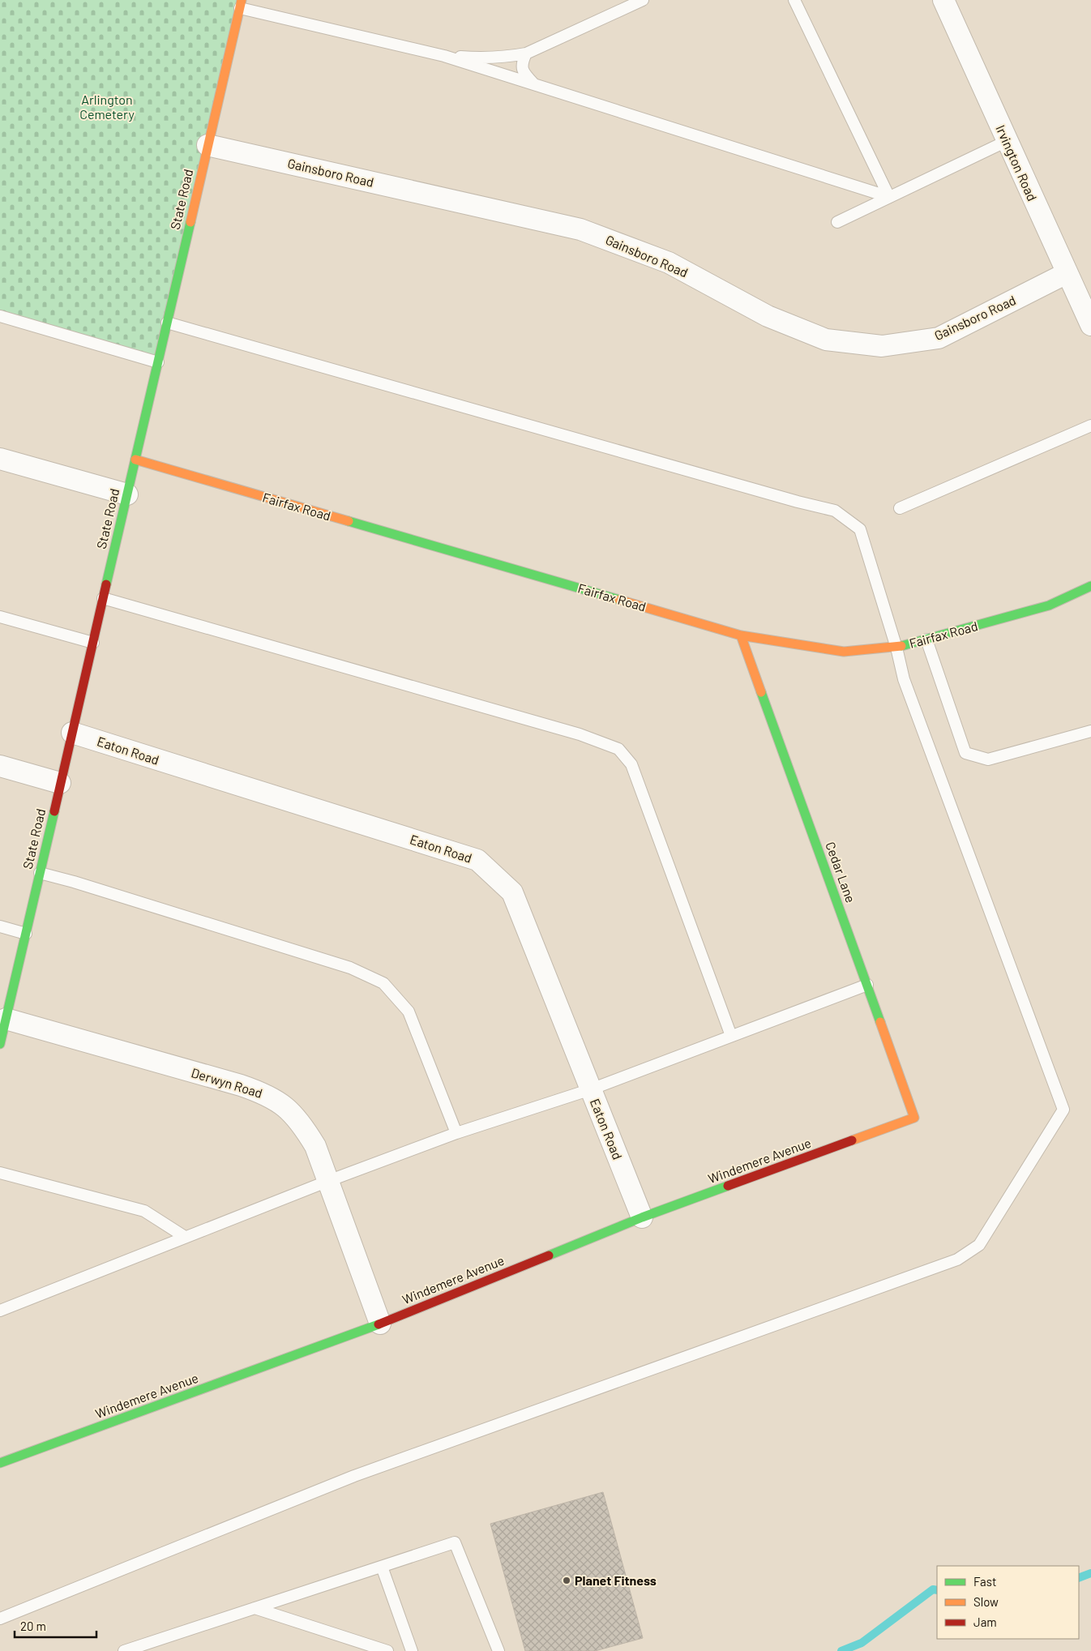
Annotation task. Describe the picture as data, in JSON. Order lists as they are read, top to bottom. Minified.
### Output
{"streets":{"street":["Irvington Road","Gainsboro Road","State Road","Fairfax Road","Eaton Road","Cedar Lane","Derwyn Road","Windemere Avenue"]},"crossings":[["Irvington Road","Gainsboro Road"],["Gainsboro Road","State Road"],["State Road","Fairfax Road"],["State Road","Eaton Road"],["State Road","Derwyn Road"],["Fairfax Road","Cedar Lane"],["Eaton Road","Windemere Avenue"],["Cedar Lane","Windemere Avenue"],["Derwyn Road","Windemere Avenue"]],"parks":["Arlington Cemetery"],"places":["Planet Fitness"],"legend":["Fast","Slow","Jam"],"scale_bar":"20 m"}
